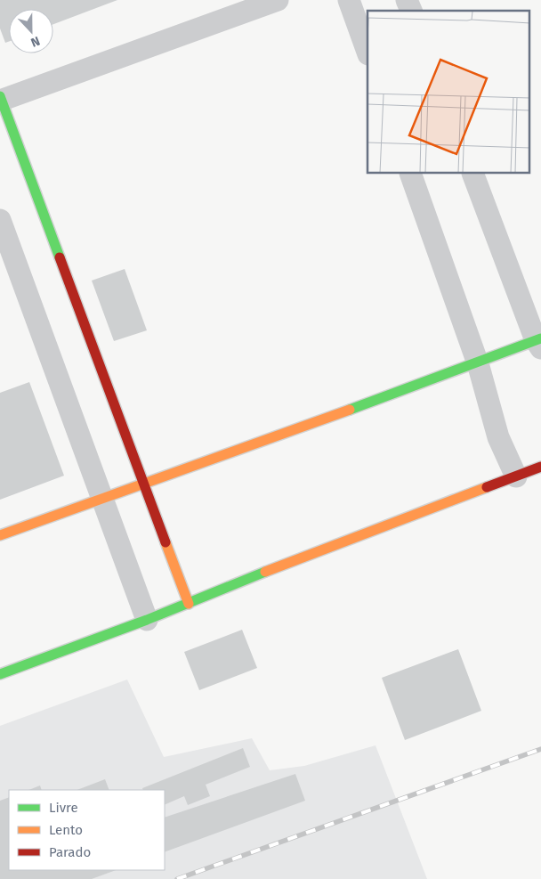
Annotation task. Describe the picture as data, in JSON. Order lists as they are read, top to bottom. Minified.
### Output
{"legend":["Livre","Lento","Parado"],"north":"bottom"}
